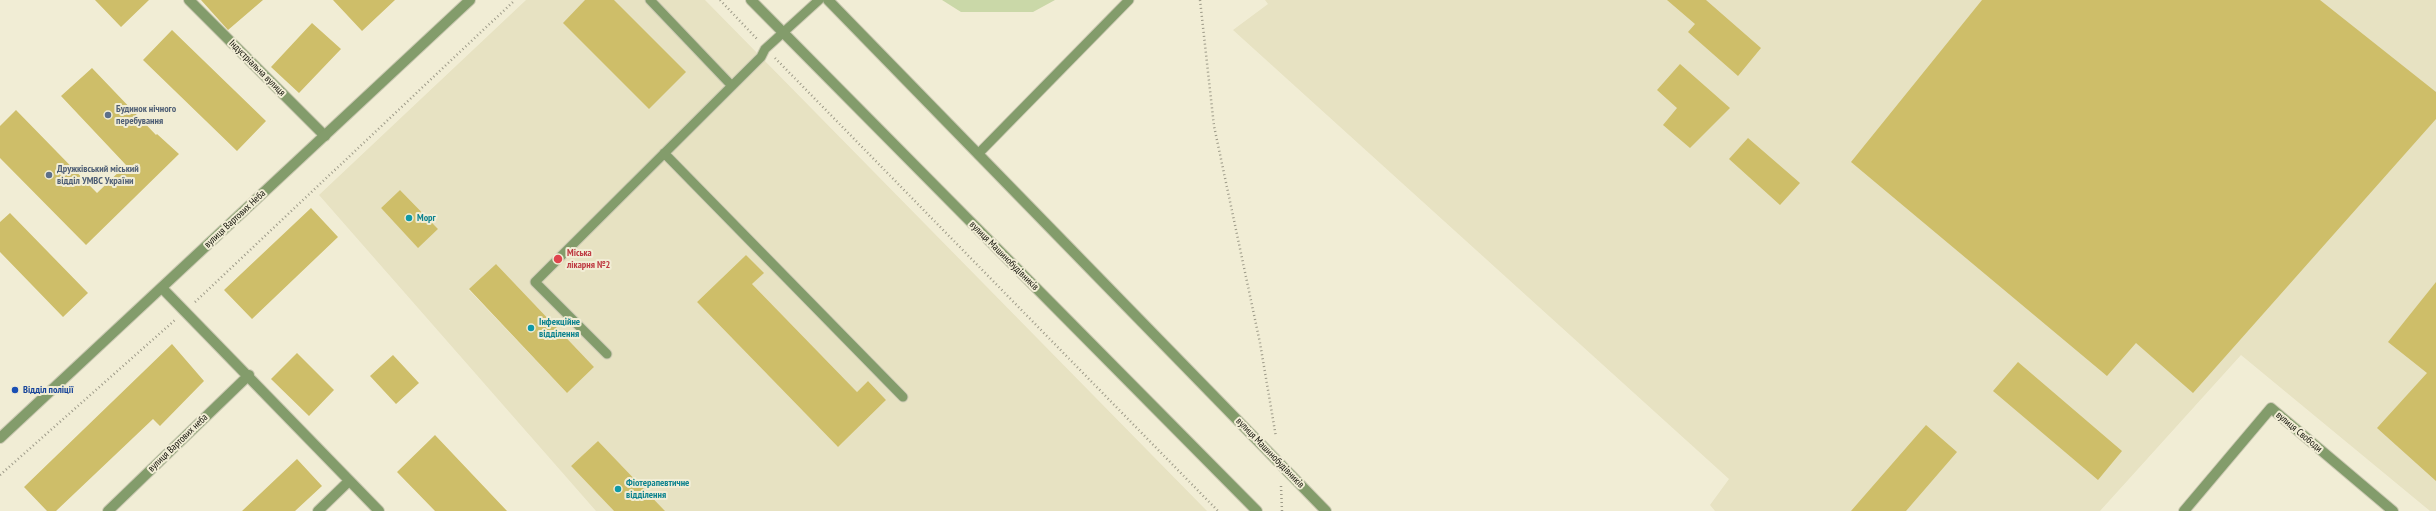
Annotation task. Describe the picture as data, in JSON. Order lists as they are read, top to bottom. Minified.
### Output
{"streets":{"street":["Індустріальна вулиця","вулиця Вартових Неба","вулиця Машинобудівників","вулиця Свободи","вулиця Вартових неба"]},"crossings":[["Індустріальна вулиця","вулиця Вартових Неба"]],"places":["Будинок нічного перебування","Дружківський міський відділ УМВС України","Морг","Міська лікарня №2","Інфекційне відділення","Відділ поліції","Фіотерапевтичне відділення"]}
